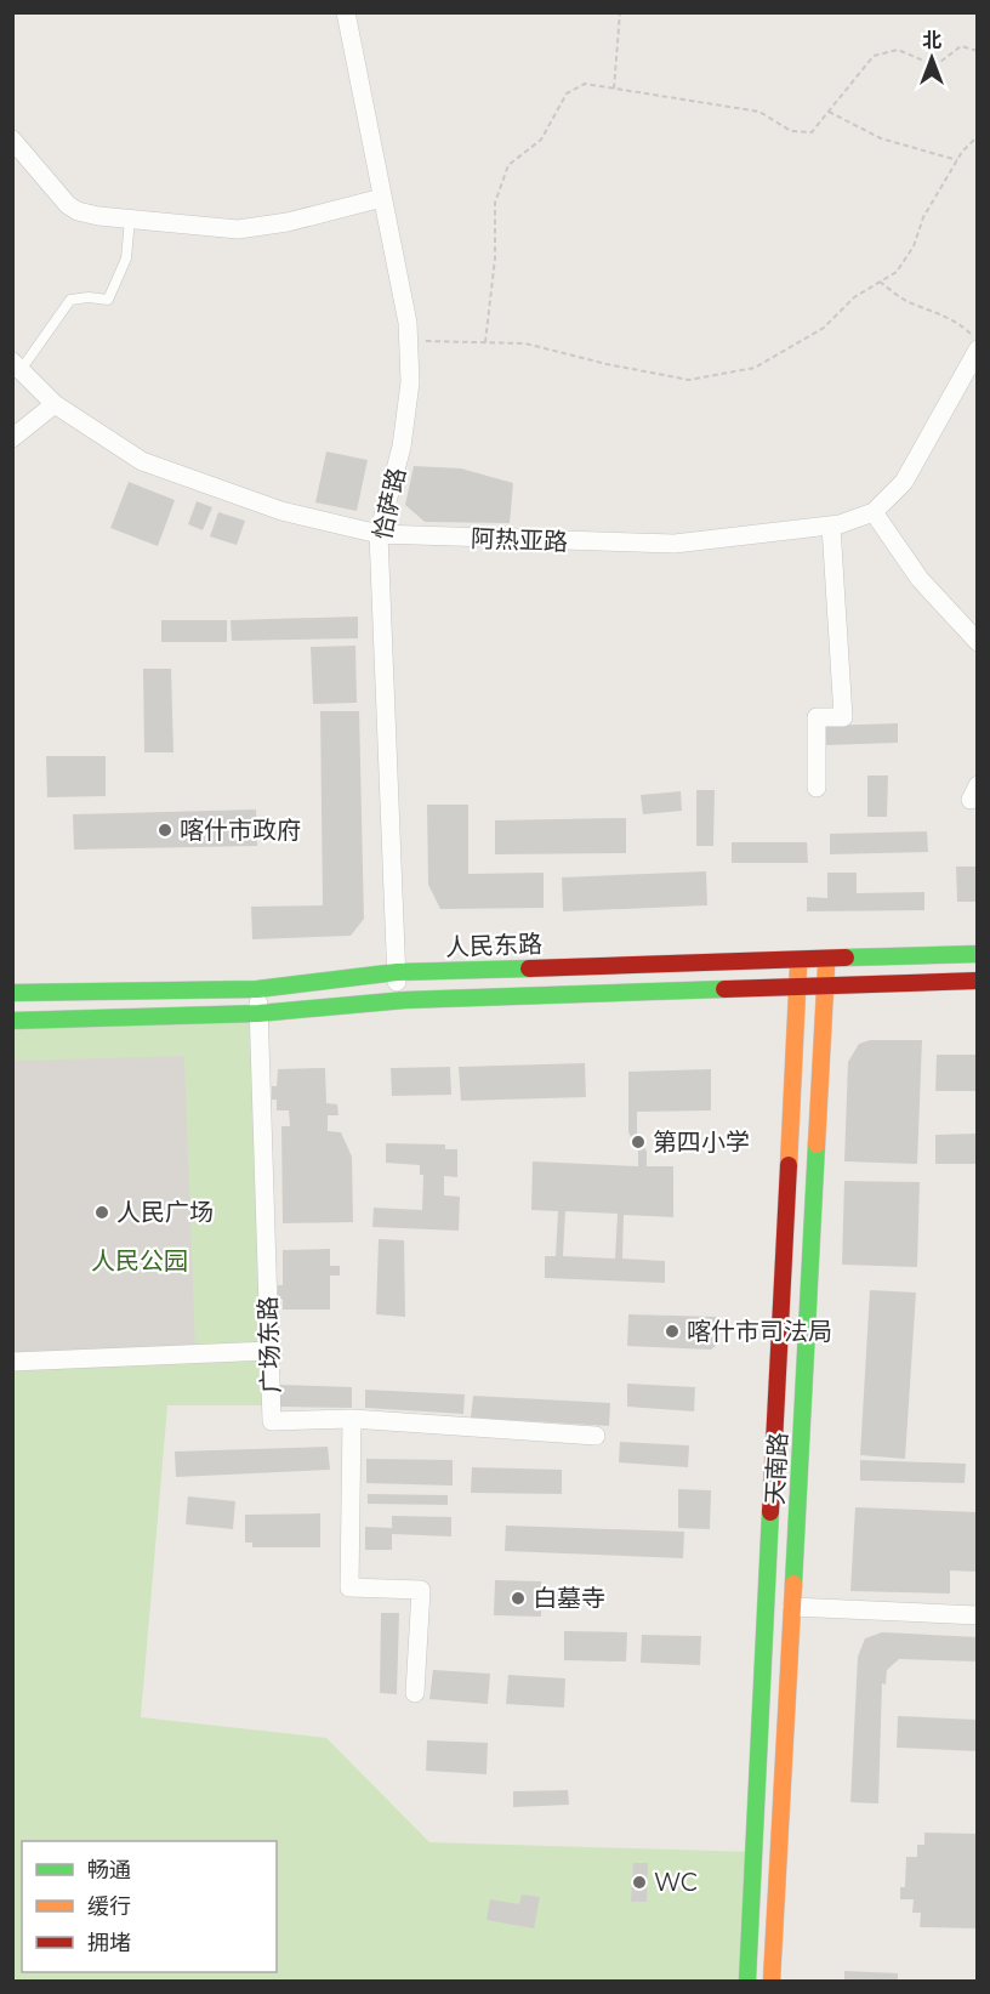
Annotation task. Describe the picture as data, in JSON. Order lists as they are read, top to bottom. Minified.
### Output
{"streets":{"street":["恰萨路","阿热亚路","人民东路","广场东路","天南路"]},"crossings":[["恰萨路","阿热亚路"],["恰萨路","人民东路"],["人民东路","广场东路"],["人民东路","天南路"]],"parks":["人民公园"],"places":["喀什市政府","第四小学","人民广场","喀什市司法局","白墓寺","WC"],"legend":["畅通","缓行","拥堵"],"north":"top"}
